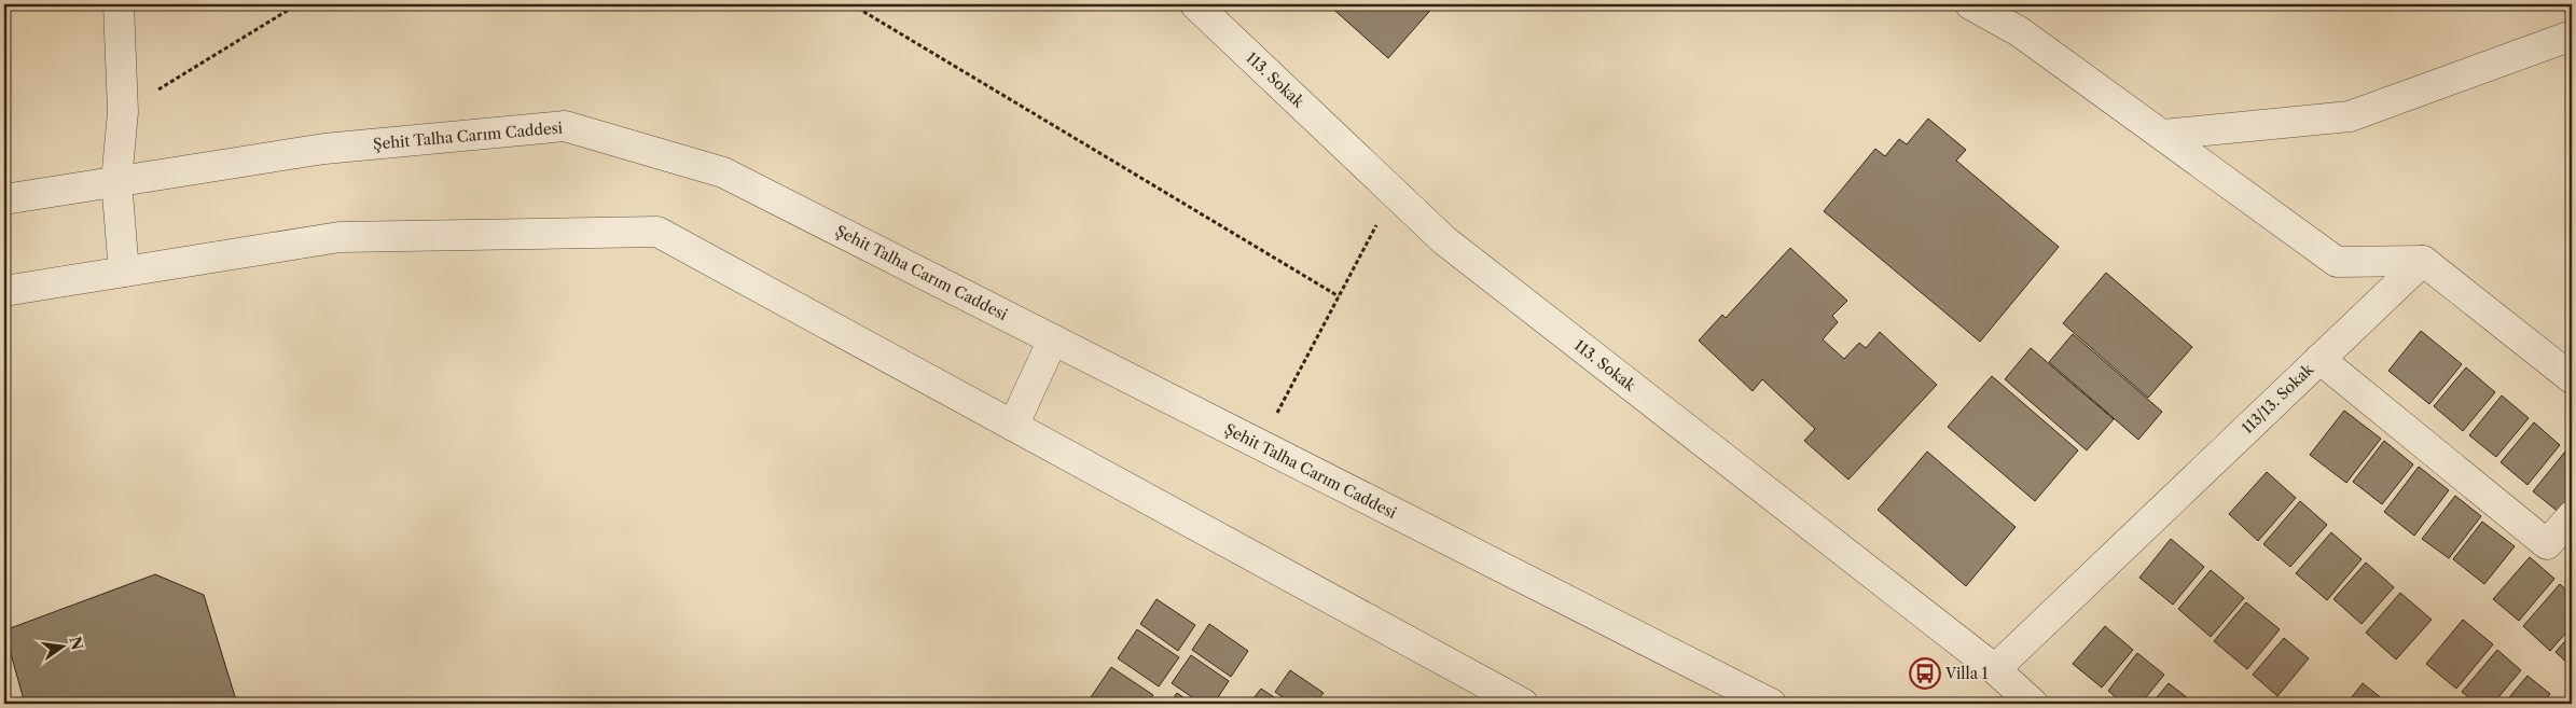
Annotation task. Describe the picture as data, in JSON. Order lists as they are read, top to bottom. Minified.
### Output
{"streets":{"street":["113. Sokak","Şehit Talha Carım Caddesi","113/13. Sokak"]},"crossings":[["113. Sokak","113/13. Sokak"]],"places":{"bus stop":["Villa 1"]},"north":"right"}
